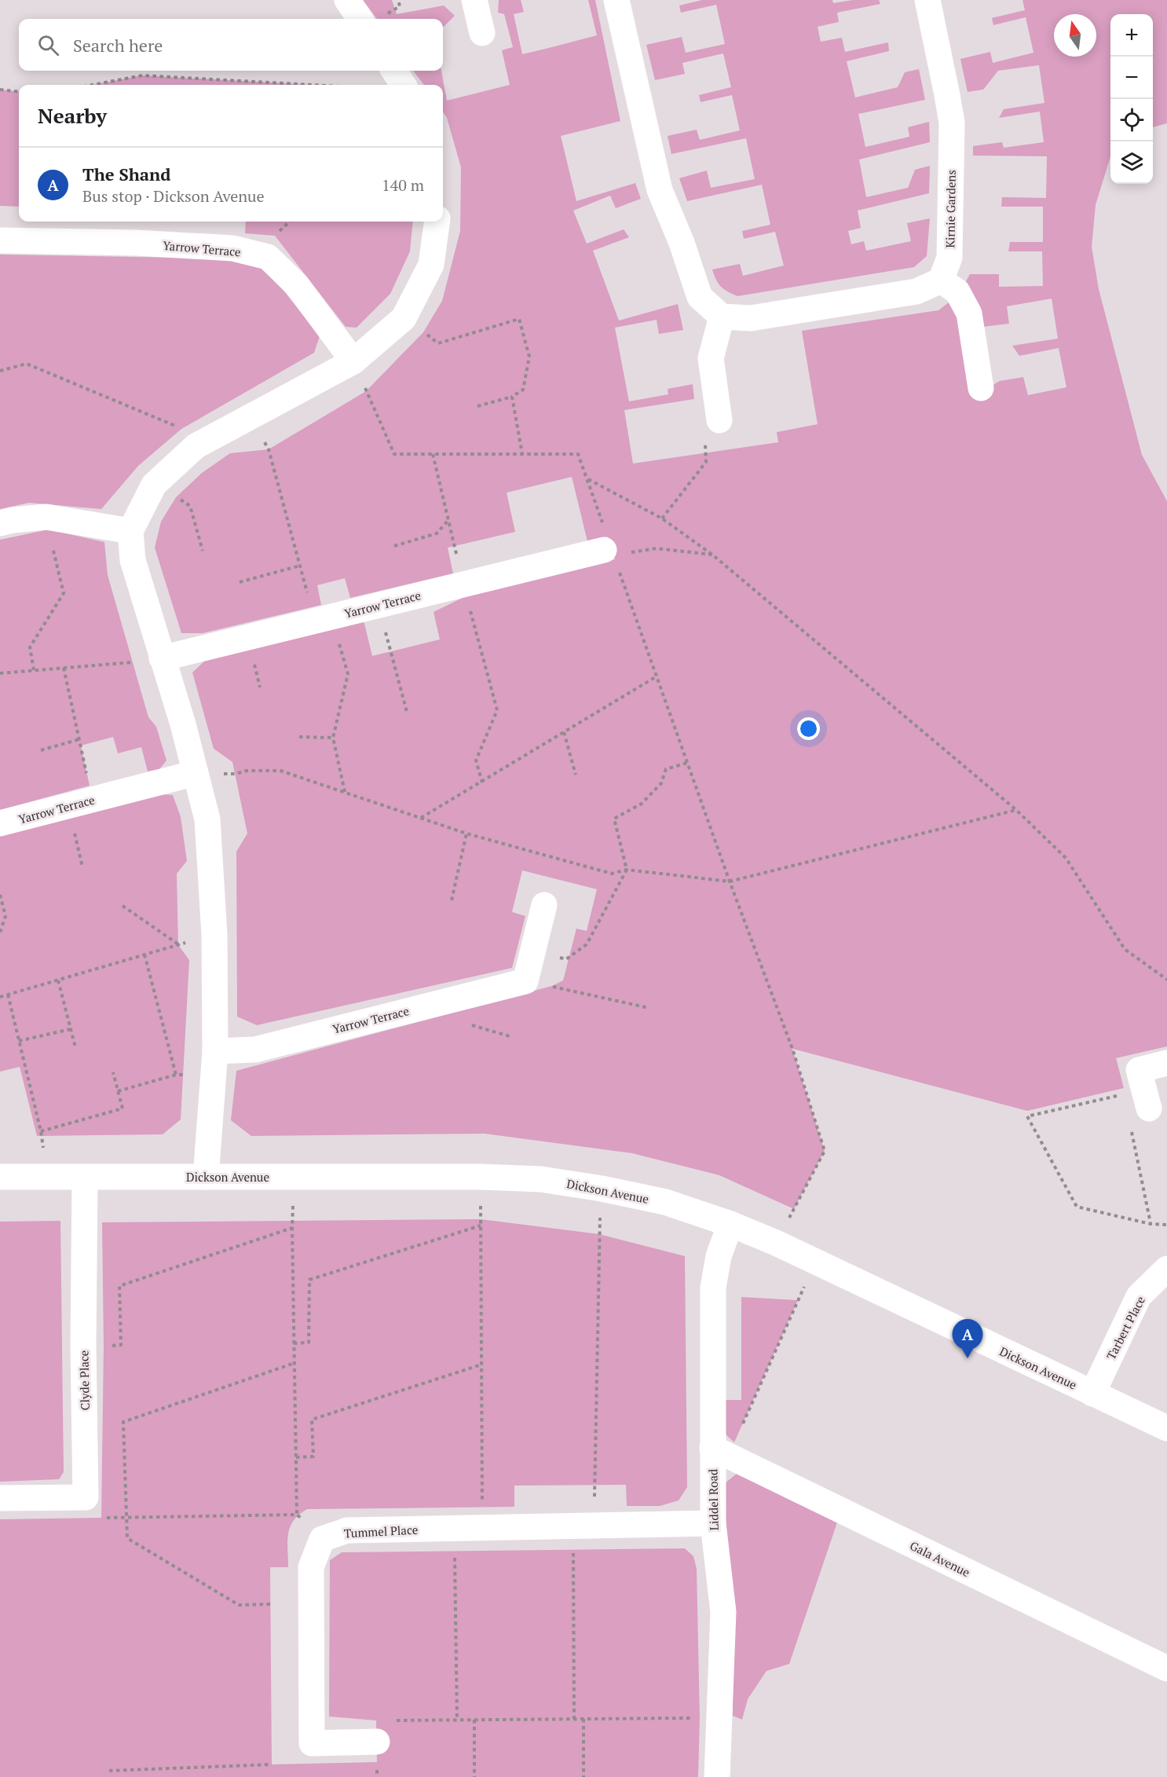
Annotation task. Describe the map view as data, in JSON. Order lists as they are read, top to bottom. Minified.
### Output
{"streets":{"street":["Kirnie Gardens","Yarrow Terrace","Dickson Avenue","Tarbert Place","Clyde Place","Liddel Road","Tummel Place","Gala Avenue"]},"crossings":[["Dickson Avenue","Tarbert Place"],["Dickson Avenue","Clyde Place"],["Dickson Avenue","Liddel Road"],["Liddel Road","Tummel Place"],["Liddel Road","Gala Avenue"]],"north":"top","page":{"map_buttons":["+","−"],"search":"Search here","heading":"Nearby","list":[{"mark":"A","name":"The Shand","note":"Bus stop · Dickson Avenue","value":"140 m"}],"pins":"A"}}
